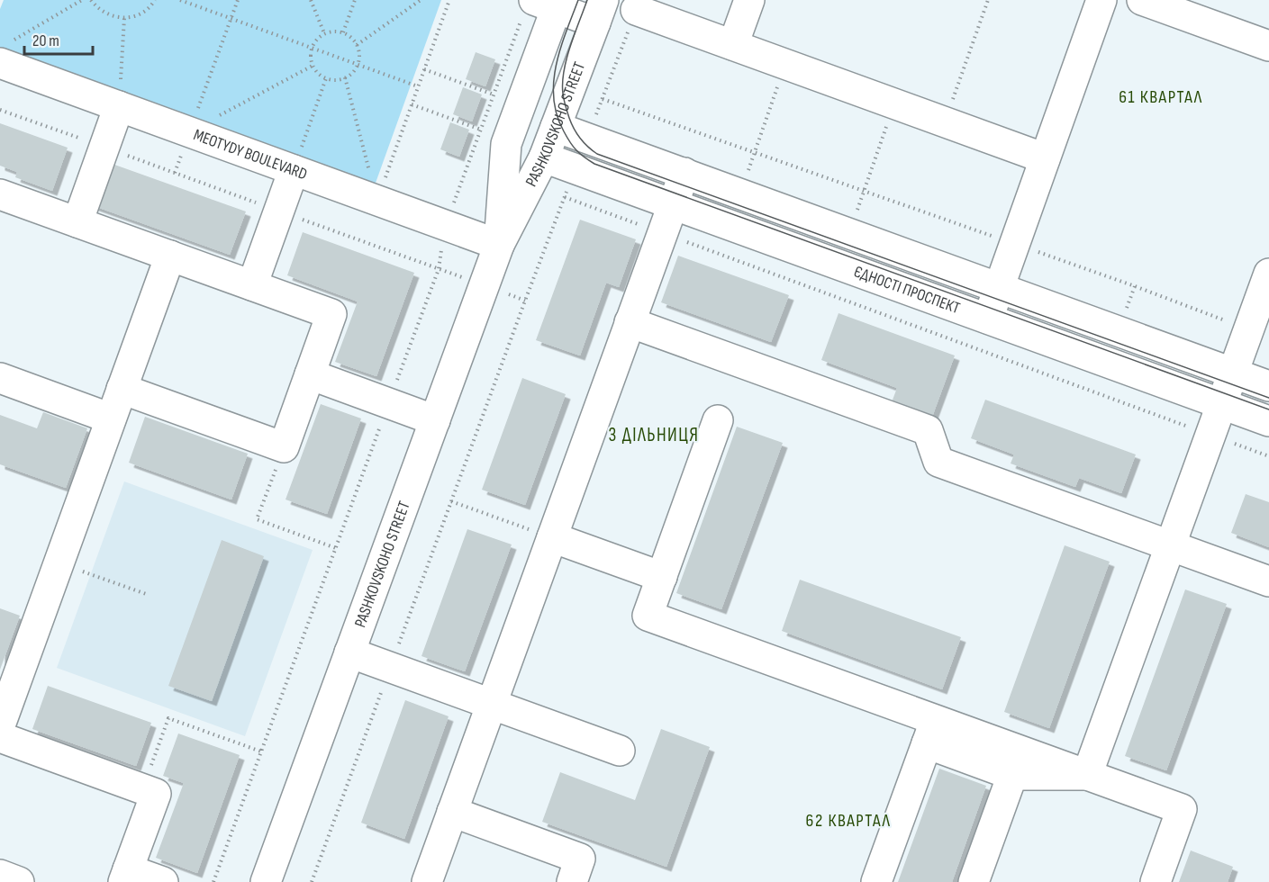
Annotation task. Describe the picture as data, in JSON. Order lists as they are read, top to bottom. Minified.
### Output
{"streets":{"main road":["PASHKOVSKOHO STREET","MEOTYDY BOULEVARD","ЄДНОСТІ ПРОСПЕКТ"]},"crossings":[["PASHKOVSKOHO STREET","MEOTYDY BOULEVARD"],["PASHKOVSKOHO STREET","ЄДНОСТІ ПРОСПЕКТ"]],"districts":["61 КВАРТАЛ","3 ДІЛЬНИЦЯ","62 КВАРТАЛ"],"scale_bar":"20 m"}
